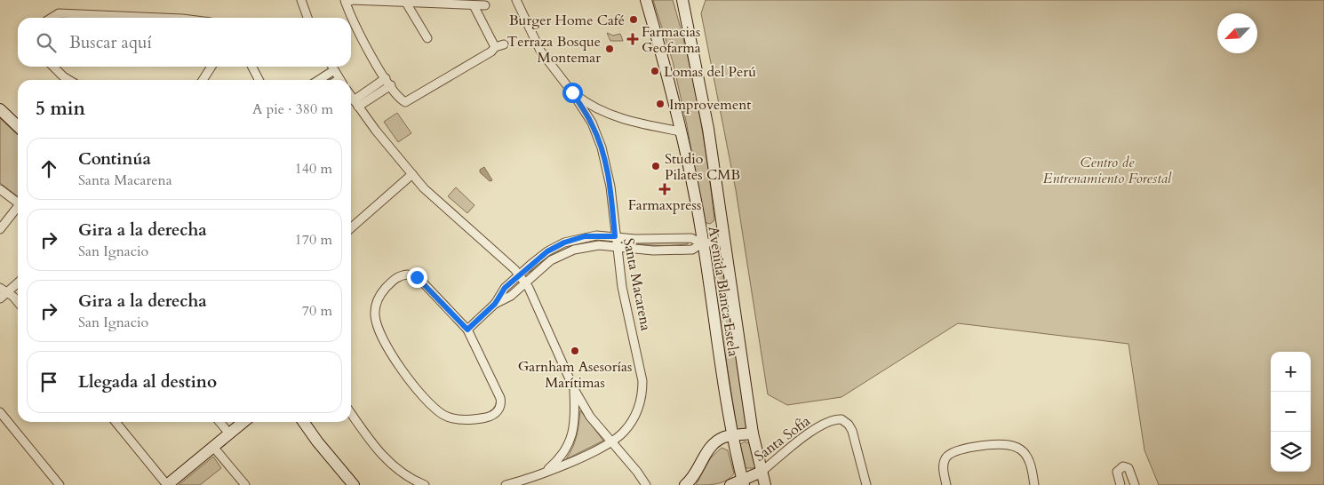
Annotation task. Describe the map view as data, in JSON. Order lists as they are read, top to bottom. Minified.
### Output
{"streets":{"main road":["Avenida Blanca Estela","Santa Sofía"],"street":["Santa Macarena"]},"crossings":[["Santa Macarena","Avenida Blanca Estela"],["Avenida Blanca Estela","Santa Sofía"]],"parks":["Centro de Entrenamiento Forestal"],"places":{"other":["Burger Home Café","Terraza Bosque Montemar","Lomas del Perú","Improvement","Studio Pilates CMB","Garnham Asesorías Marítimas"],"health":["Farmacias Geofarma","Farmaxpress"]},"north":"bottom left","page":{"search":"Buscar aquí","heading":["5 min","A pie · 380 m"],"list":[["Continúa","Santa Macarena","140 m"],["Gira a la derecha","San Ignacio","170 m"],["Gira a la derecha","San Ignacio","70 m"],"Llegada al destino"],"map_buttons":["+","−"]}}
